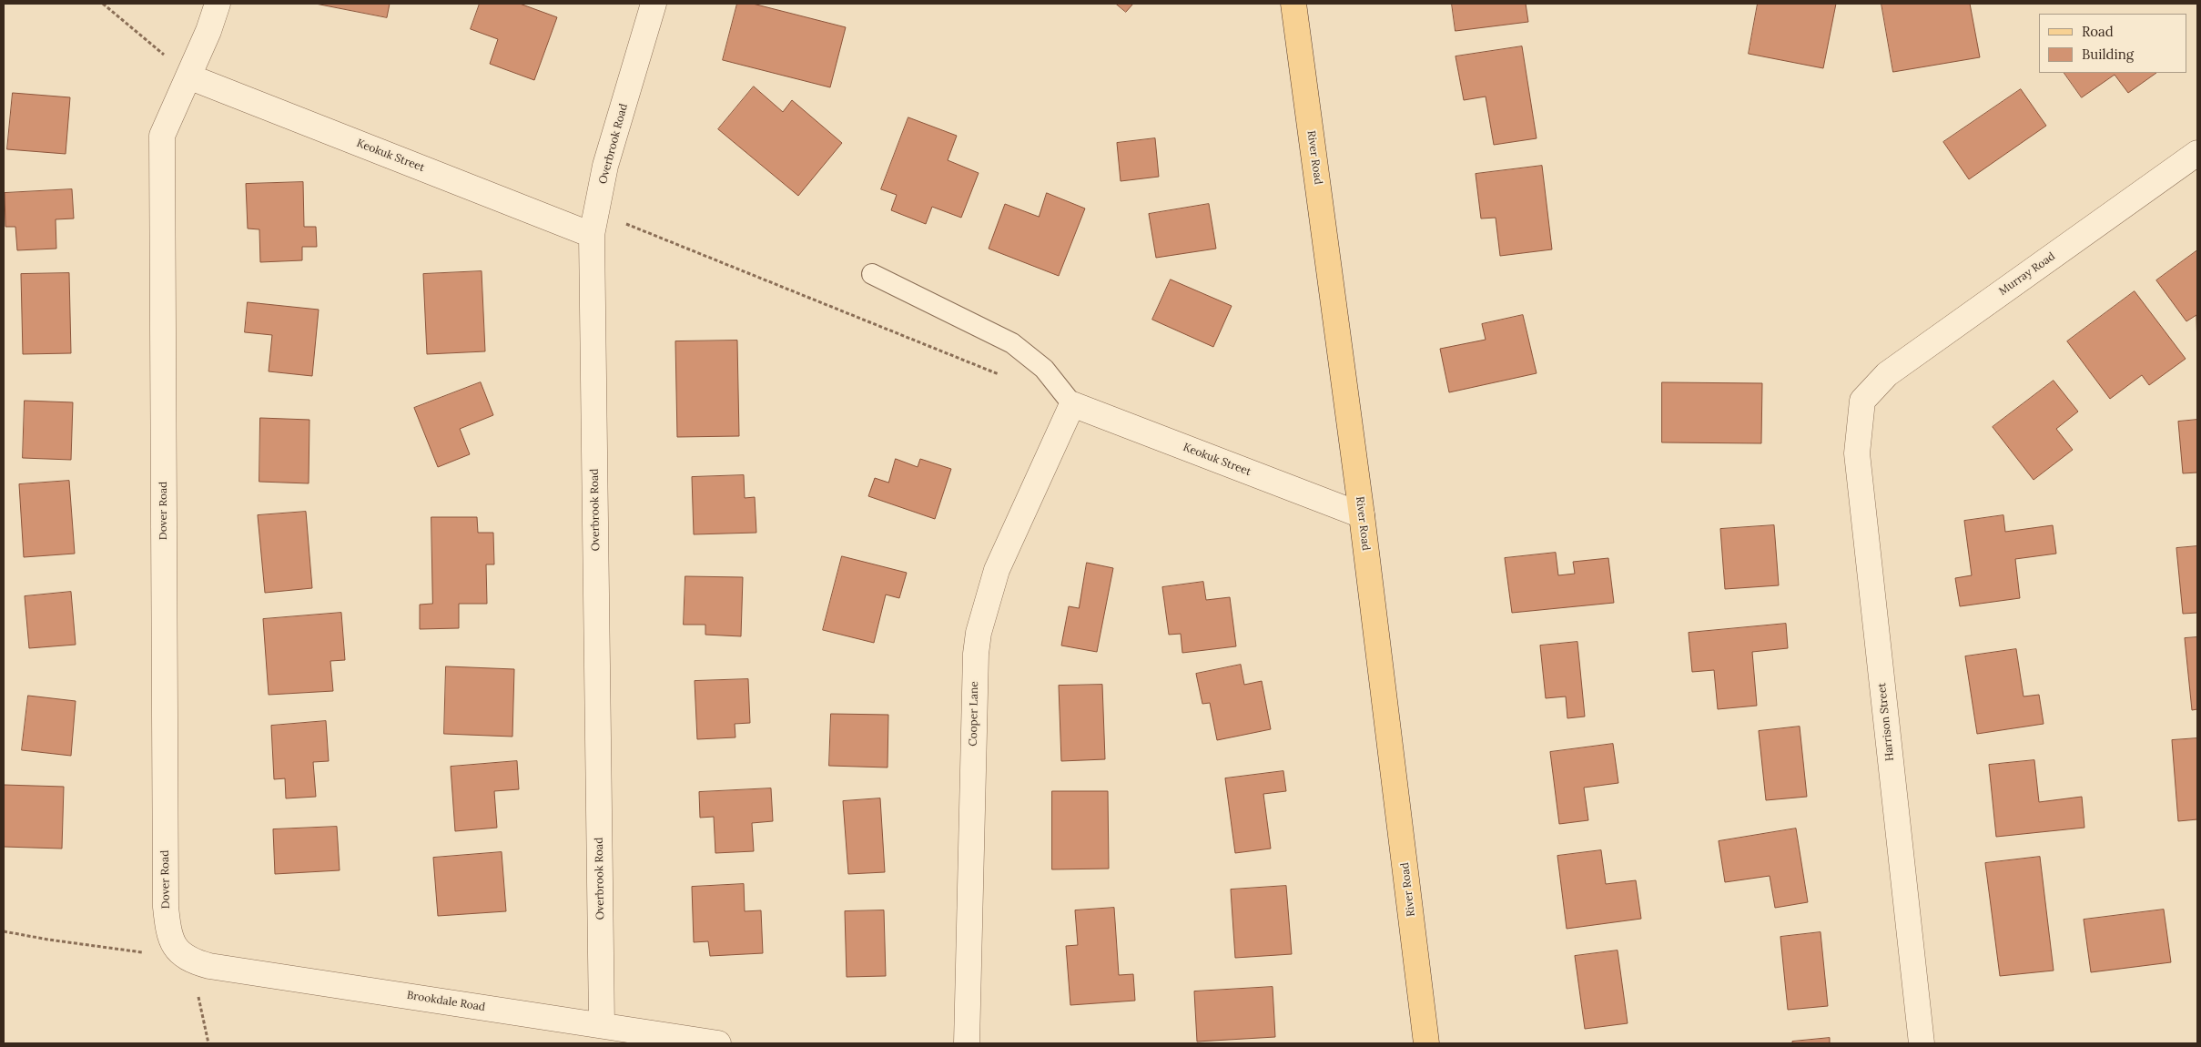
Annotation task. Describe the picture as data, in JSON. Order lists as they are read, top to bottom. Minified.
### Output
{"streets":{"main road":["River Road"],"street":["Overbrook Road","Keokuk Street","Murray Road","Dover Road","Cooper Lane","Harrison Street","Brookdale Road"]},"crossings":[["Overbrook Road","Keokuk Street"],["Overbrook Road","Brookdale Road"],["Keokuk Street","River Road"],["Keokuk Street","Dover Road"],["Keokuk Street","Cooper Lane"],["Murray Road","Harrison Street"],["Dover Road","Brookdale Road"]],"legend":["Road","Building"]}
